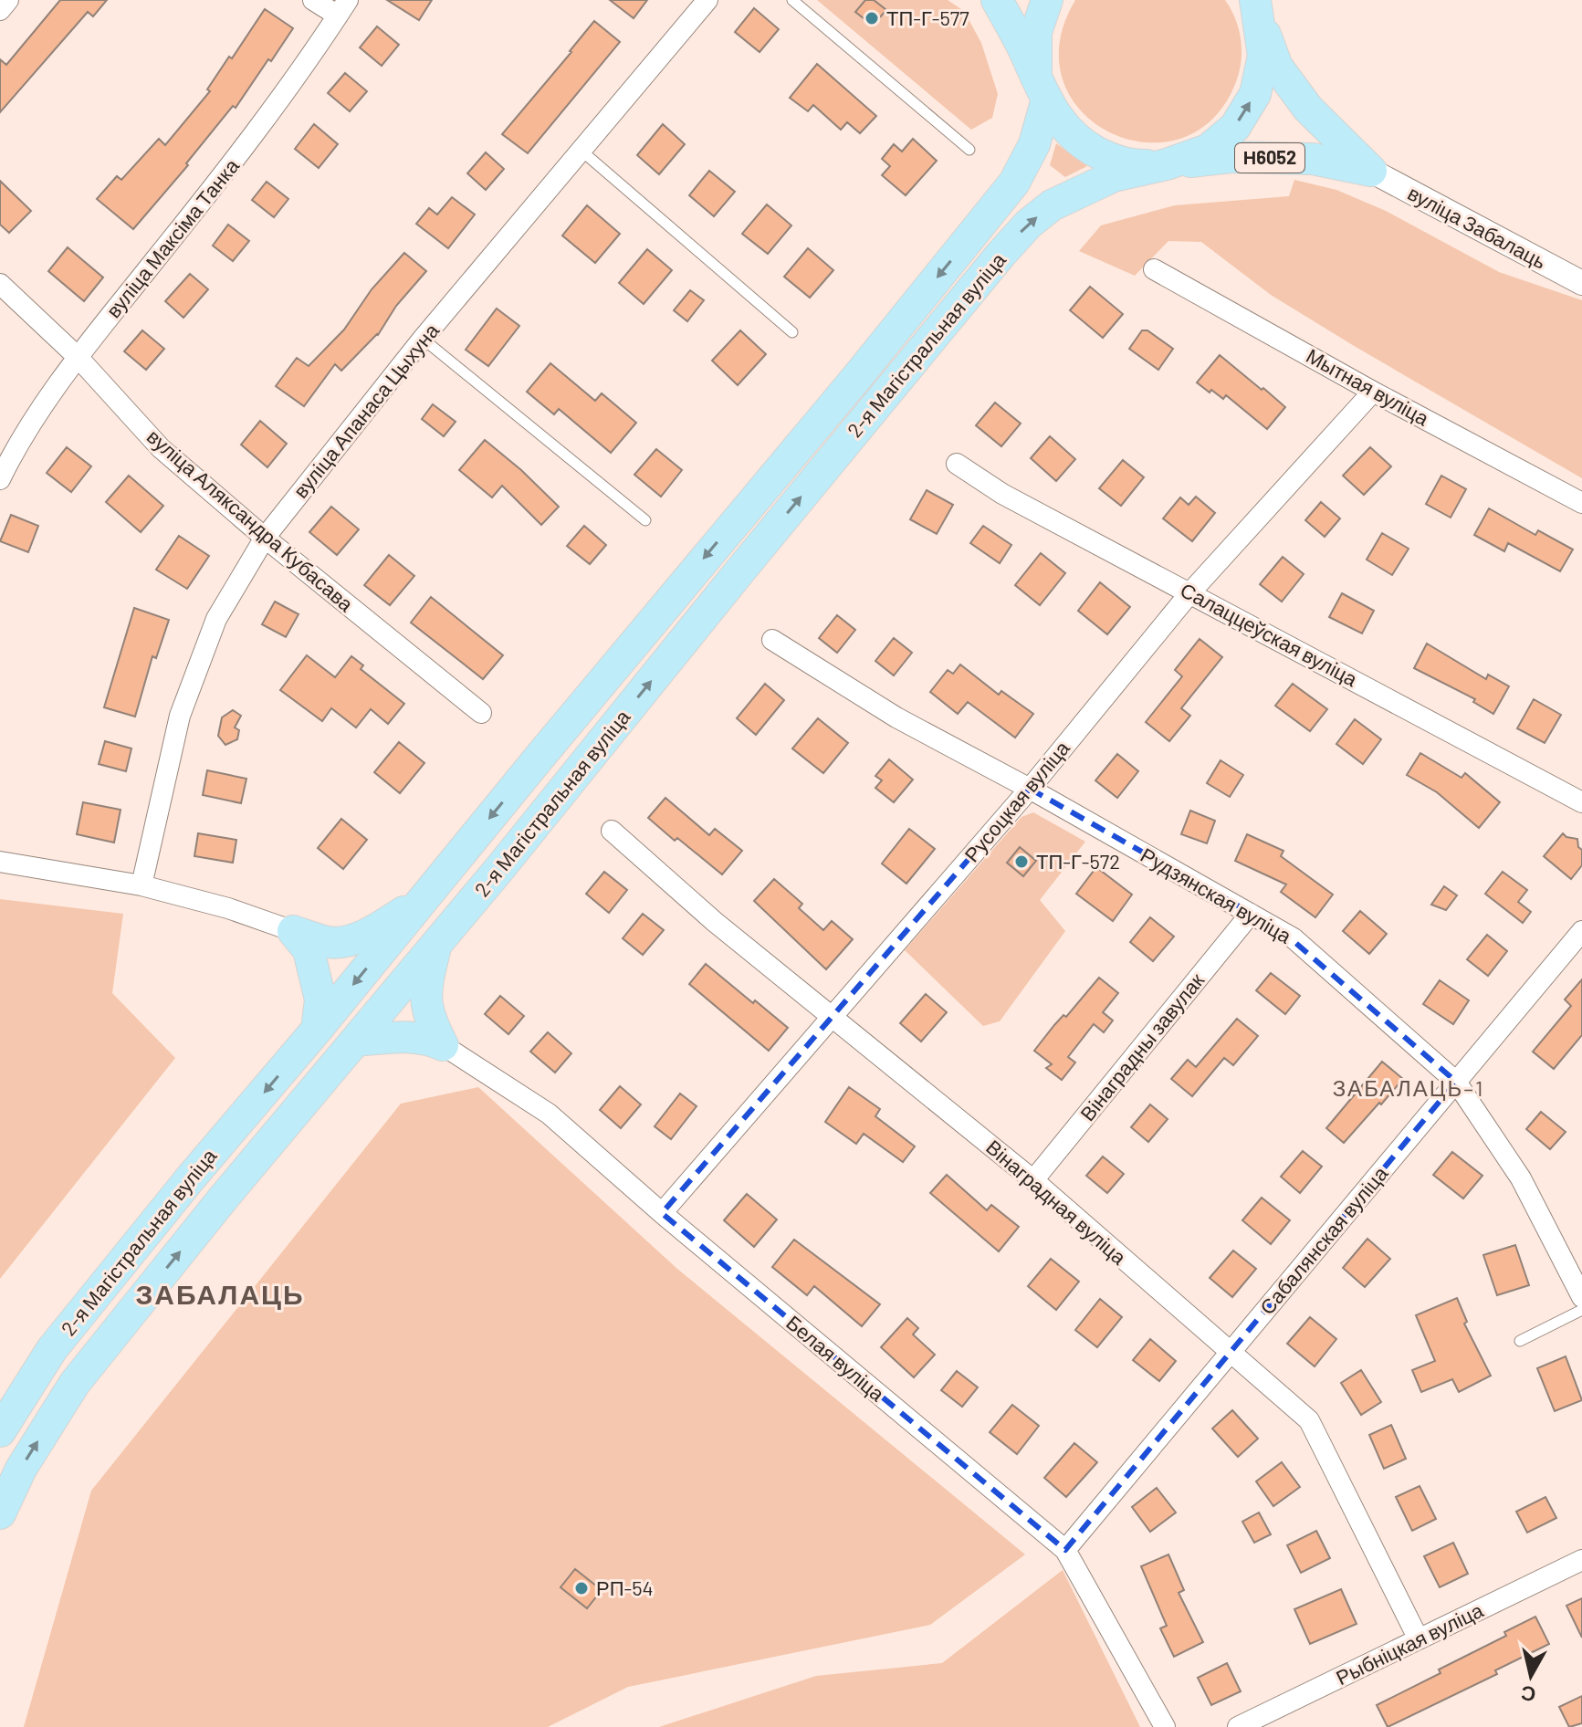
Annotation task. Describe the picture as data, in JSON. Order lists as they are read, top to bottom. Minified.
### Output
{"streets":{"main road":["Н6052","2-я Магістральная вуліца"],"street":["вуліца Забалаць","вуліца Максіма Танка","Мытная вуліца","вуліца Апанаса Цыхуна","вуліца Аляксандра Кубасава","Салаццеўская вуліца","Русоцкая вуліца","Рудзянская вуліца","Вінаградны завулак","Вінаградная вуліца","Сабалянская вуліца","Белая вуліца","Рыбніцкая вуліца"]},"crossings":[["Н6052","вуліца Забалаць"],["Н6052","2-я Магістральная вуліца"],["вуліца Максіма Танка","вуліца Аляксандра Кубасава"],["Мытная вуліца","Русоцкая вуліца"],["вуліца Апанаса Цыхуна","вуліца Аляксандра Кубасава"],["Салаццеўская вуліца","Русоцкая вуліца"],["Русоцкая вуліца","Рудзянская вуліца"],["Русоцкая вуліца","Вінаградная вуліца"],["Русоцкая вуліца","Белая вуліца"],["Рудзянская вуліца","Вінаградны завулак"],["Рудзянская вуліца","Сабалянская вуліца"],["Вінаградны завулак","Вінаградная вуліца"],["Вінаградная вуліца","Сабалянская вуліца"],["Вінаградная вуліца","Рыбніцкая вуліца"],["Сабалянская вуліца","Белая вуліца"]],"districts":["ЗАБАЛАЦЬ–1","ЗАБАЛАЦЬ"],"places":["ТП-Г-577","ТП-Г-572","РП-54"],"north":"bottom"}
